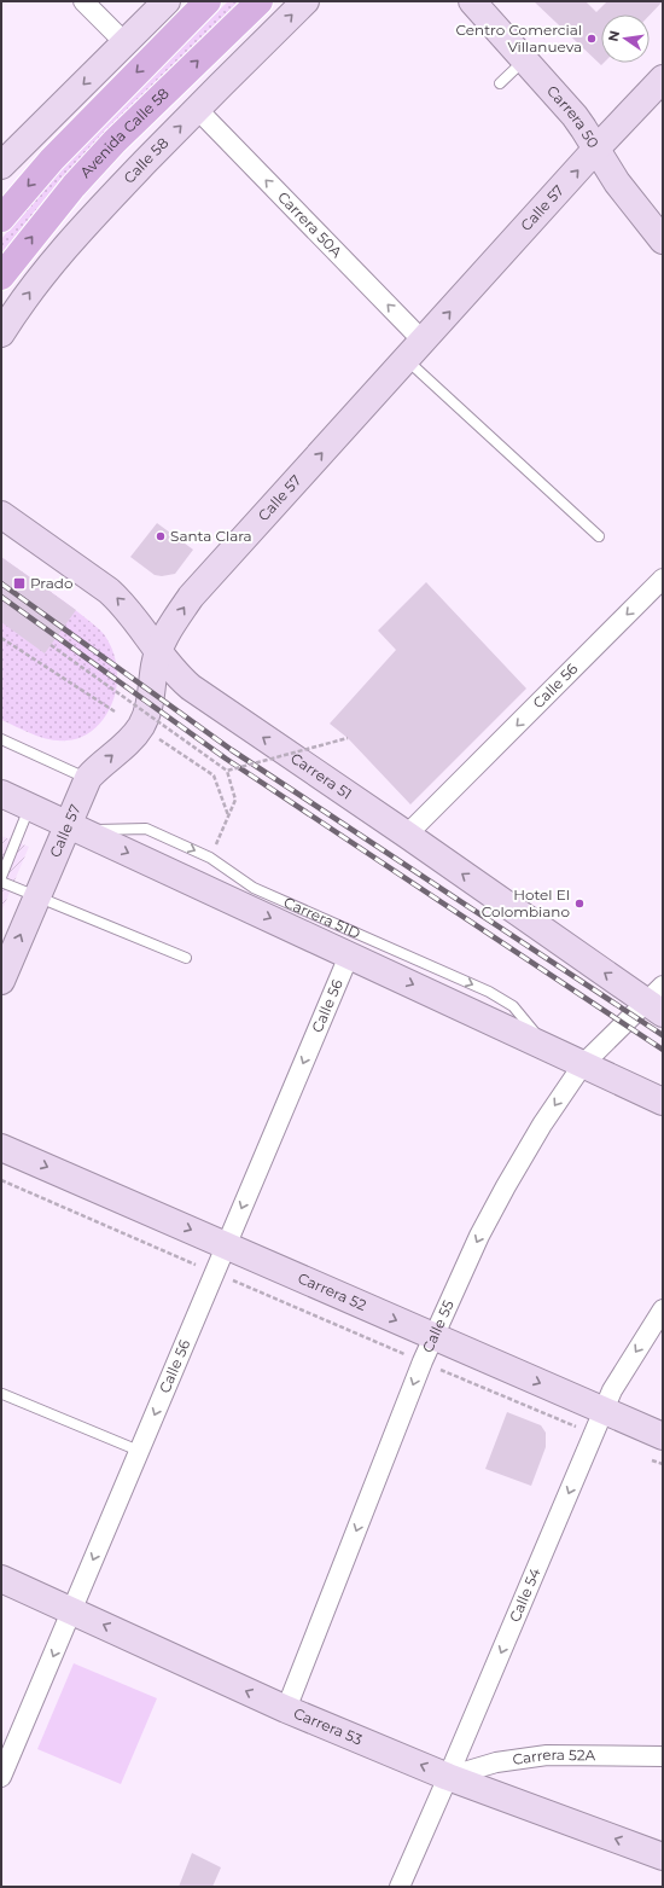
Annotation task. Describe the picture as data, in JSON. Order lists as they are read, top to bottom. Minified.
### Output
{"streets":{"main road":["Carrera 50","Avenida Calle 58","Calle 58","Calle 57","Carrera 51","Carrera 51D","Carrera 52","Carrera 53"],"street":["Carrera 50A","Calle 56","Calle 55","Calle 54","Carrera 52A"]},"crossings":[["Carrera 50","Calle 57"],["Calle 58","Carrera 50A"],["Calle 57","Carrera 50A"],["Calle 57","Carrera 51"],["Calle 57","Carrera 51D"],["Calle 56","Carrera 51"],["Calle 56","Carrera 51D"],["Calle 56","Carrera 52"],["Calle 56","Carrera 53"],["Carrera 51","Calle 55"],["Carrera 51D","Calle 55"],["Carrera 52","Calle 55"],["Carrera 52","Calle 54"],["Calle 55","Carrera 53"],["Calle 54","Carrera 53"],["Calle 54","Carrera 52A"],["Carrera 53","Carrera 52A"]],"one_way":["Calle 57","Carrera 50A","Calle 56","Carrera 51","Carrera 51D","Carrera 52","Calle 55","Calle 54","Carrera 53"],"places":{"other":["Centro Comercial Villanueva","Santa Clara","Hotel El Colombiano"],"transit":["Prado"]},"north":"left"}
